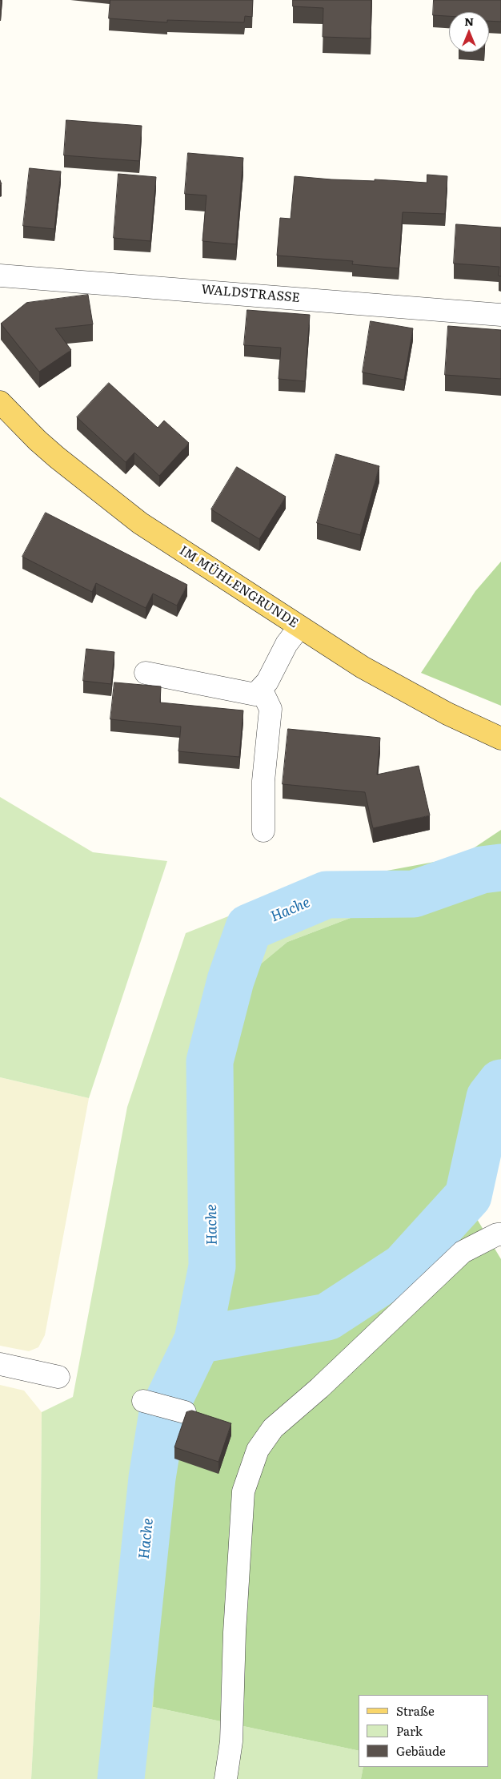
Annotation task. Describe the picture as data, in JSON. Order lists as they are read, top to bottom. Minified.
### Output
{"streets":{"main road":["IM MÜHLENGRUNDE"],"street":["WALDSTRASSE"]},"water":["Hache"],"legend":["Straße","Park","Gebäude"],"north":"top"}
